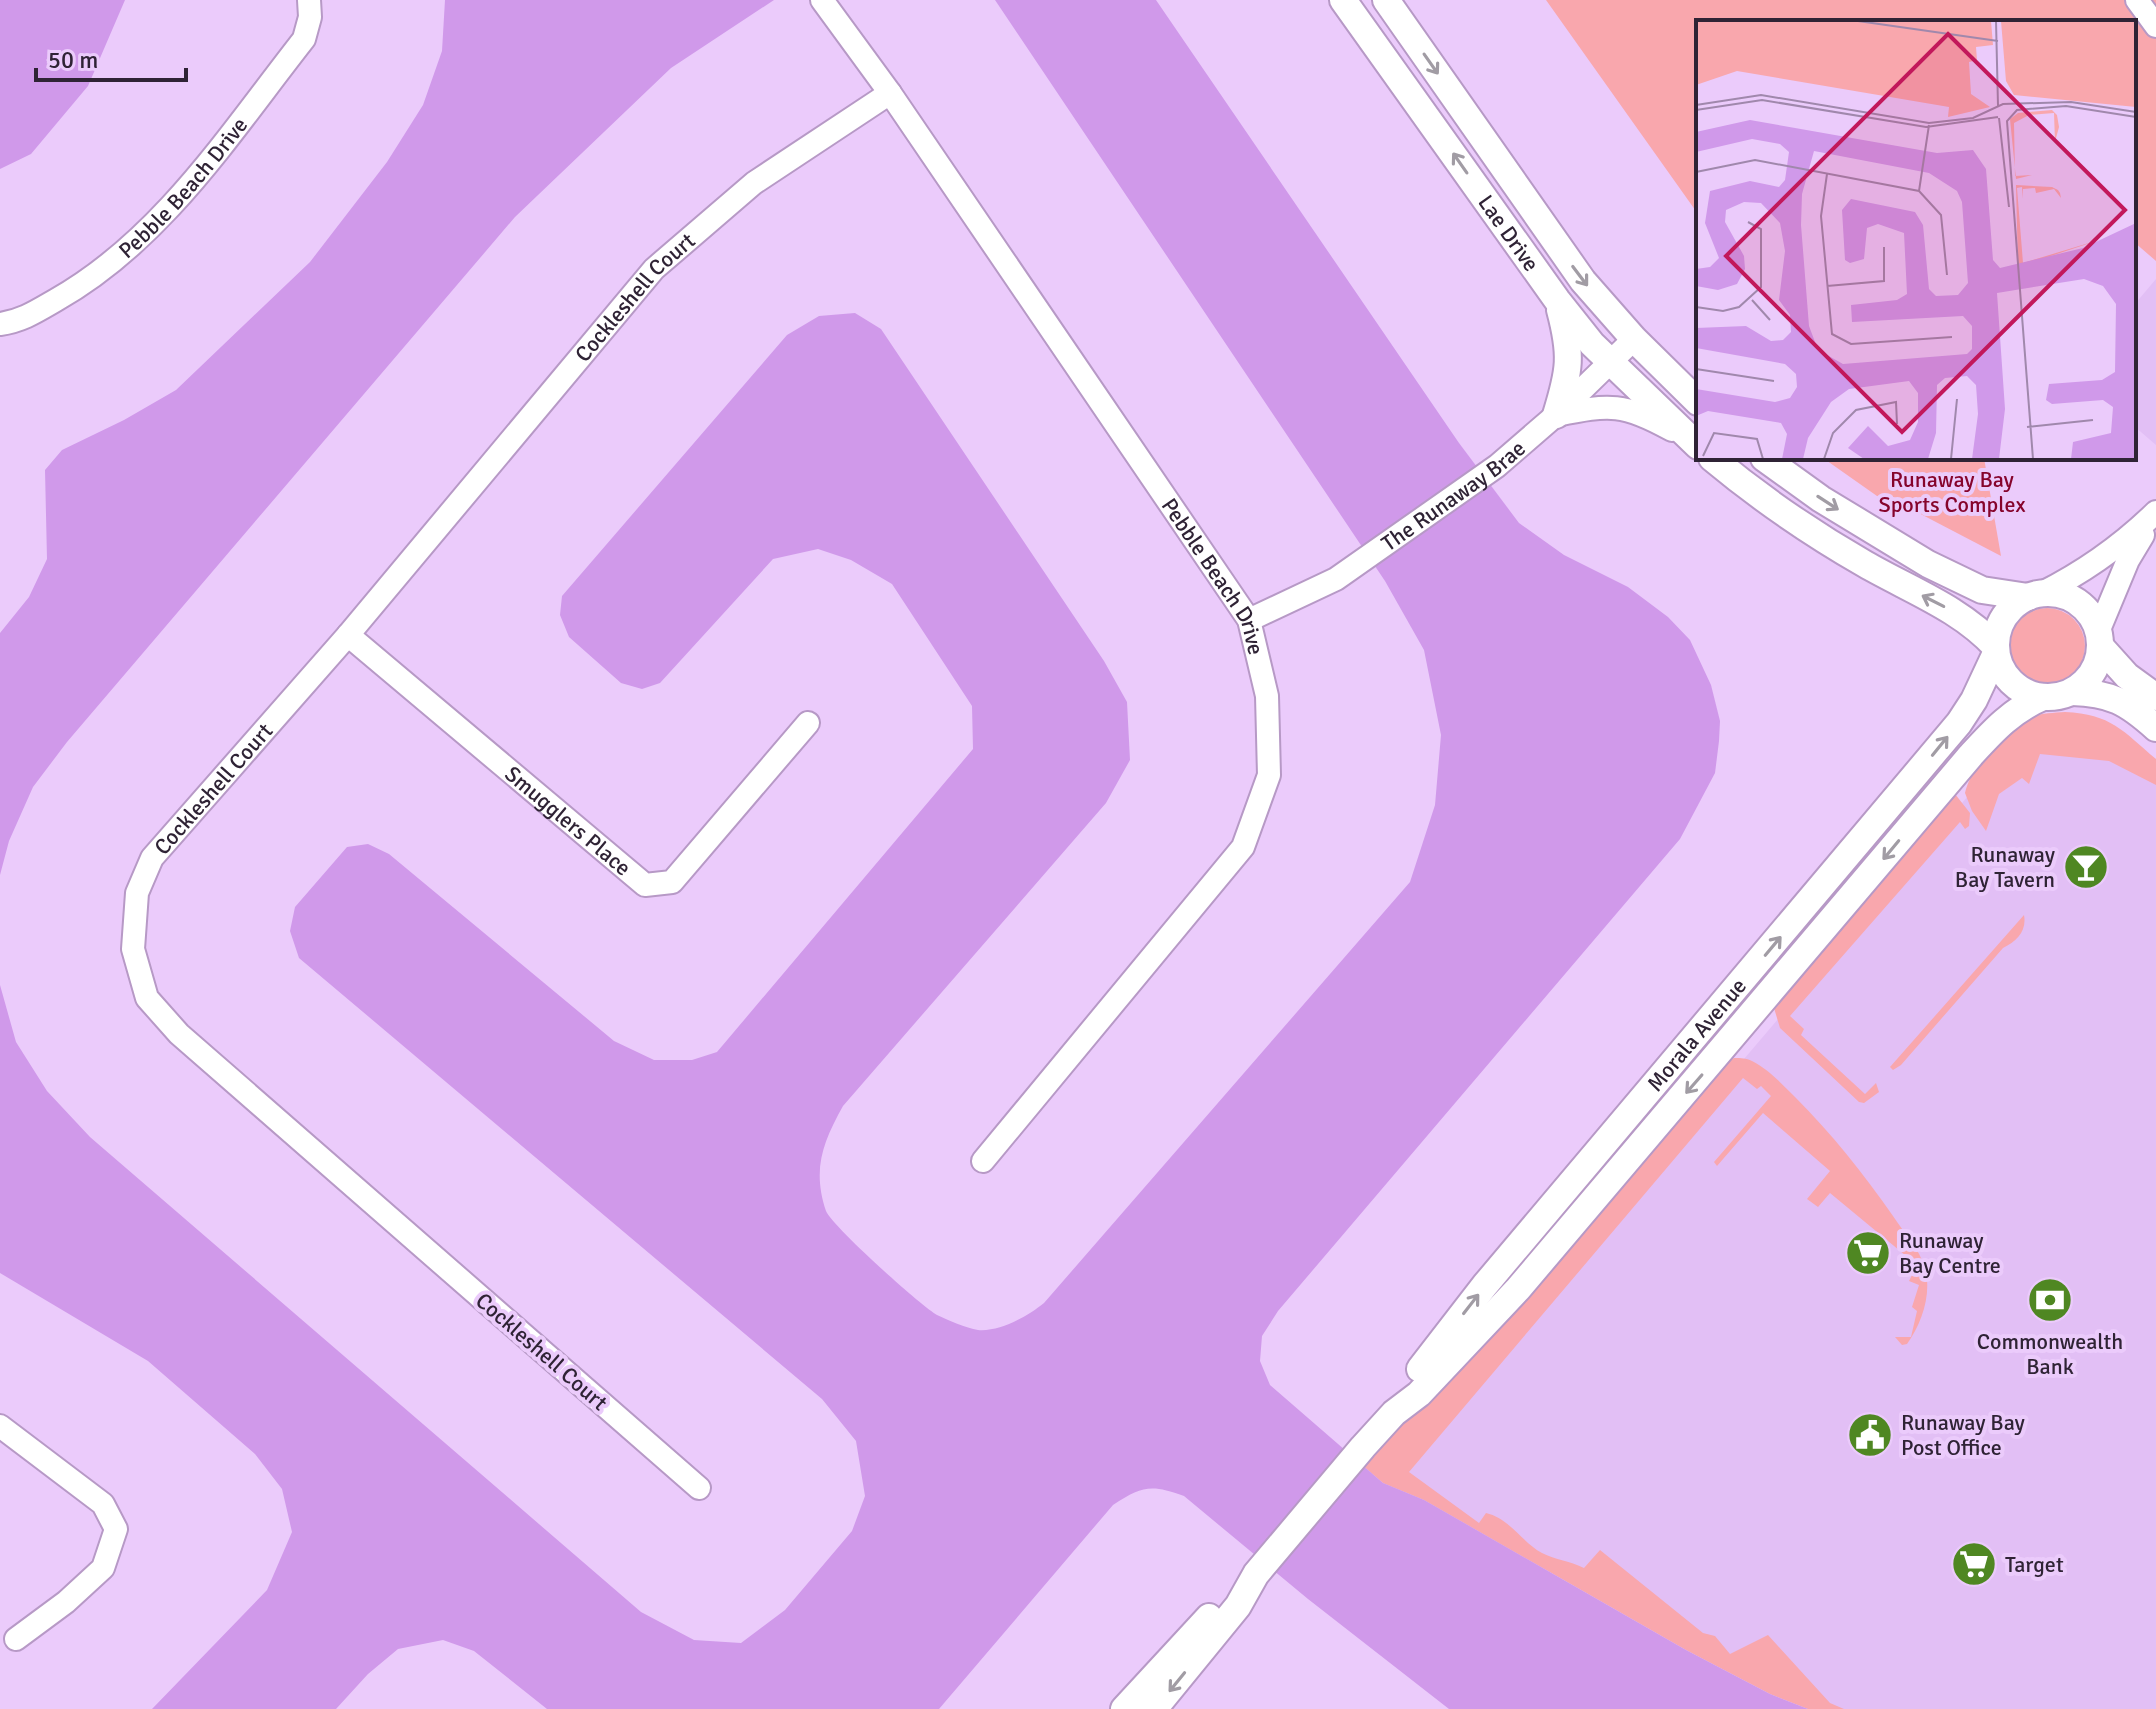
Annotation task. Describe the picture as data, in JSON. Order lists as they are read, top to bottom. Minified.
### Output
{"streets":{"main road":["Lae Drive","Morala Avenue"],"street":["Pebble Beach Drive","Cockleshell Court","The Runaway Brae","Smugglers Place"]},"crossings":[["Pebble Beach Drive","Cockleshell Court"],["Pebble Beach Drive","The Runaway Brae"],["Lae Drive","The Runaway Brae"],["Cockleshell Court","Smugglers Place"]],"parks":["Runaway Bay Sports Complex"],"places":{"bar":["Runaway Bay Tavern"],"supermarket":["Runaway Bay Centre","Target"],"bank":["Commonwealth Bank"],"public building":["Runaway Bay Post Office"]},"scale_bar":"50 m"}
